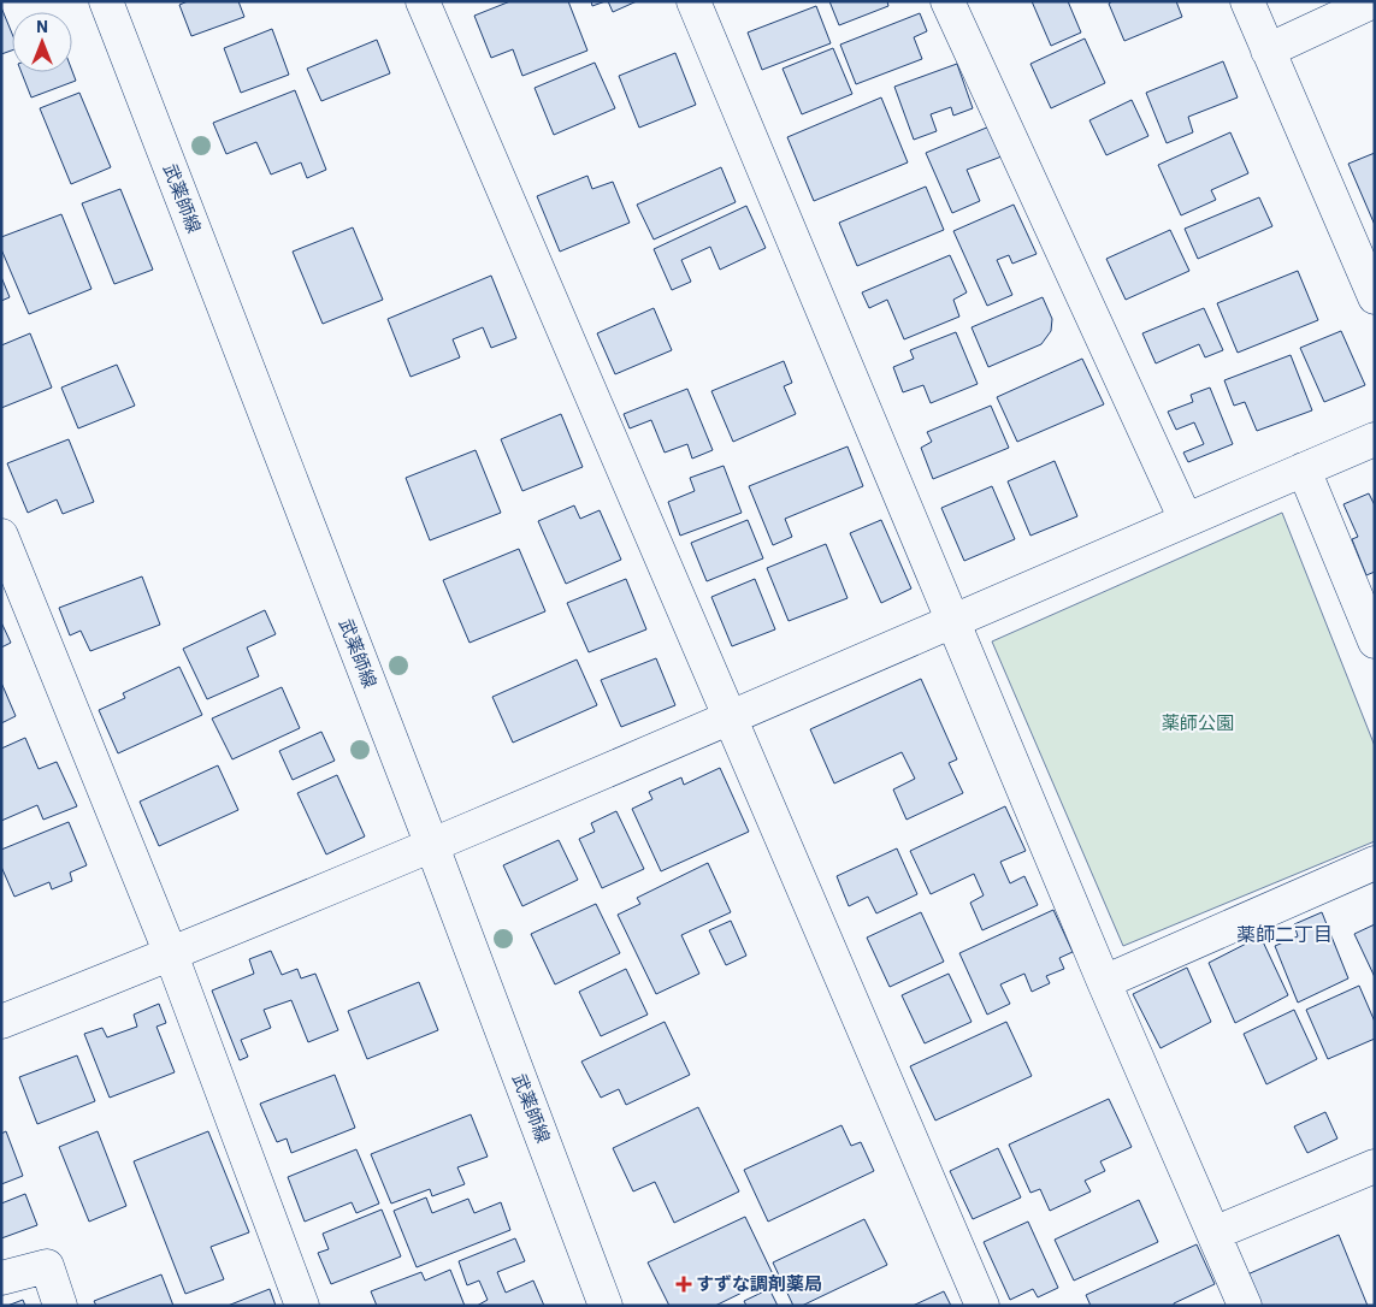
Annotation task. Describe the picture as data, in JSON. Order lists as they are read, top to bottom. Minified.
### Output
{"streets":{"street":["武薬師線"]},"districts":["薬師二丁目"],"parks":["薬師公園"],"places":{"health":["すずな調剤薬局"]},"north":"top"}
